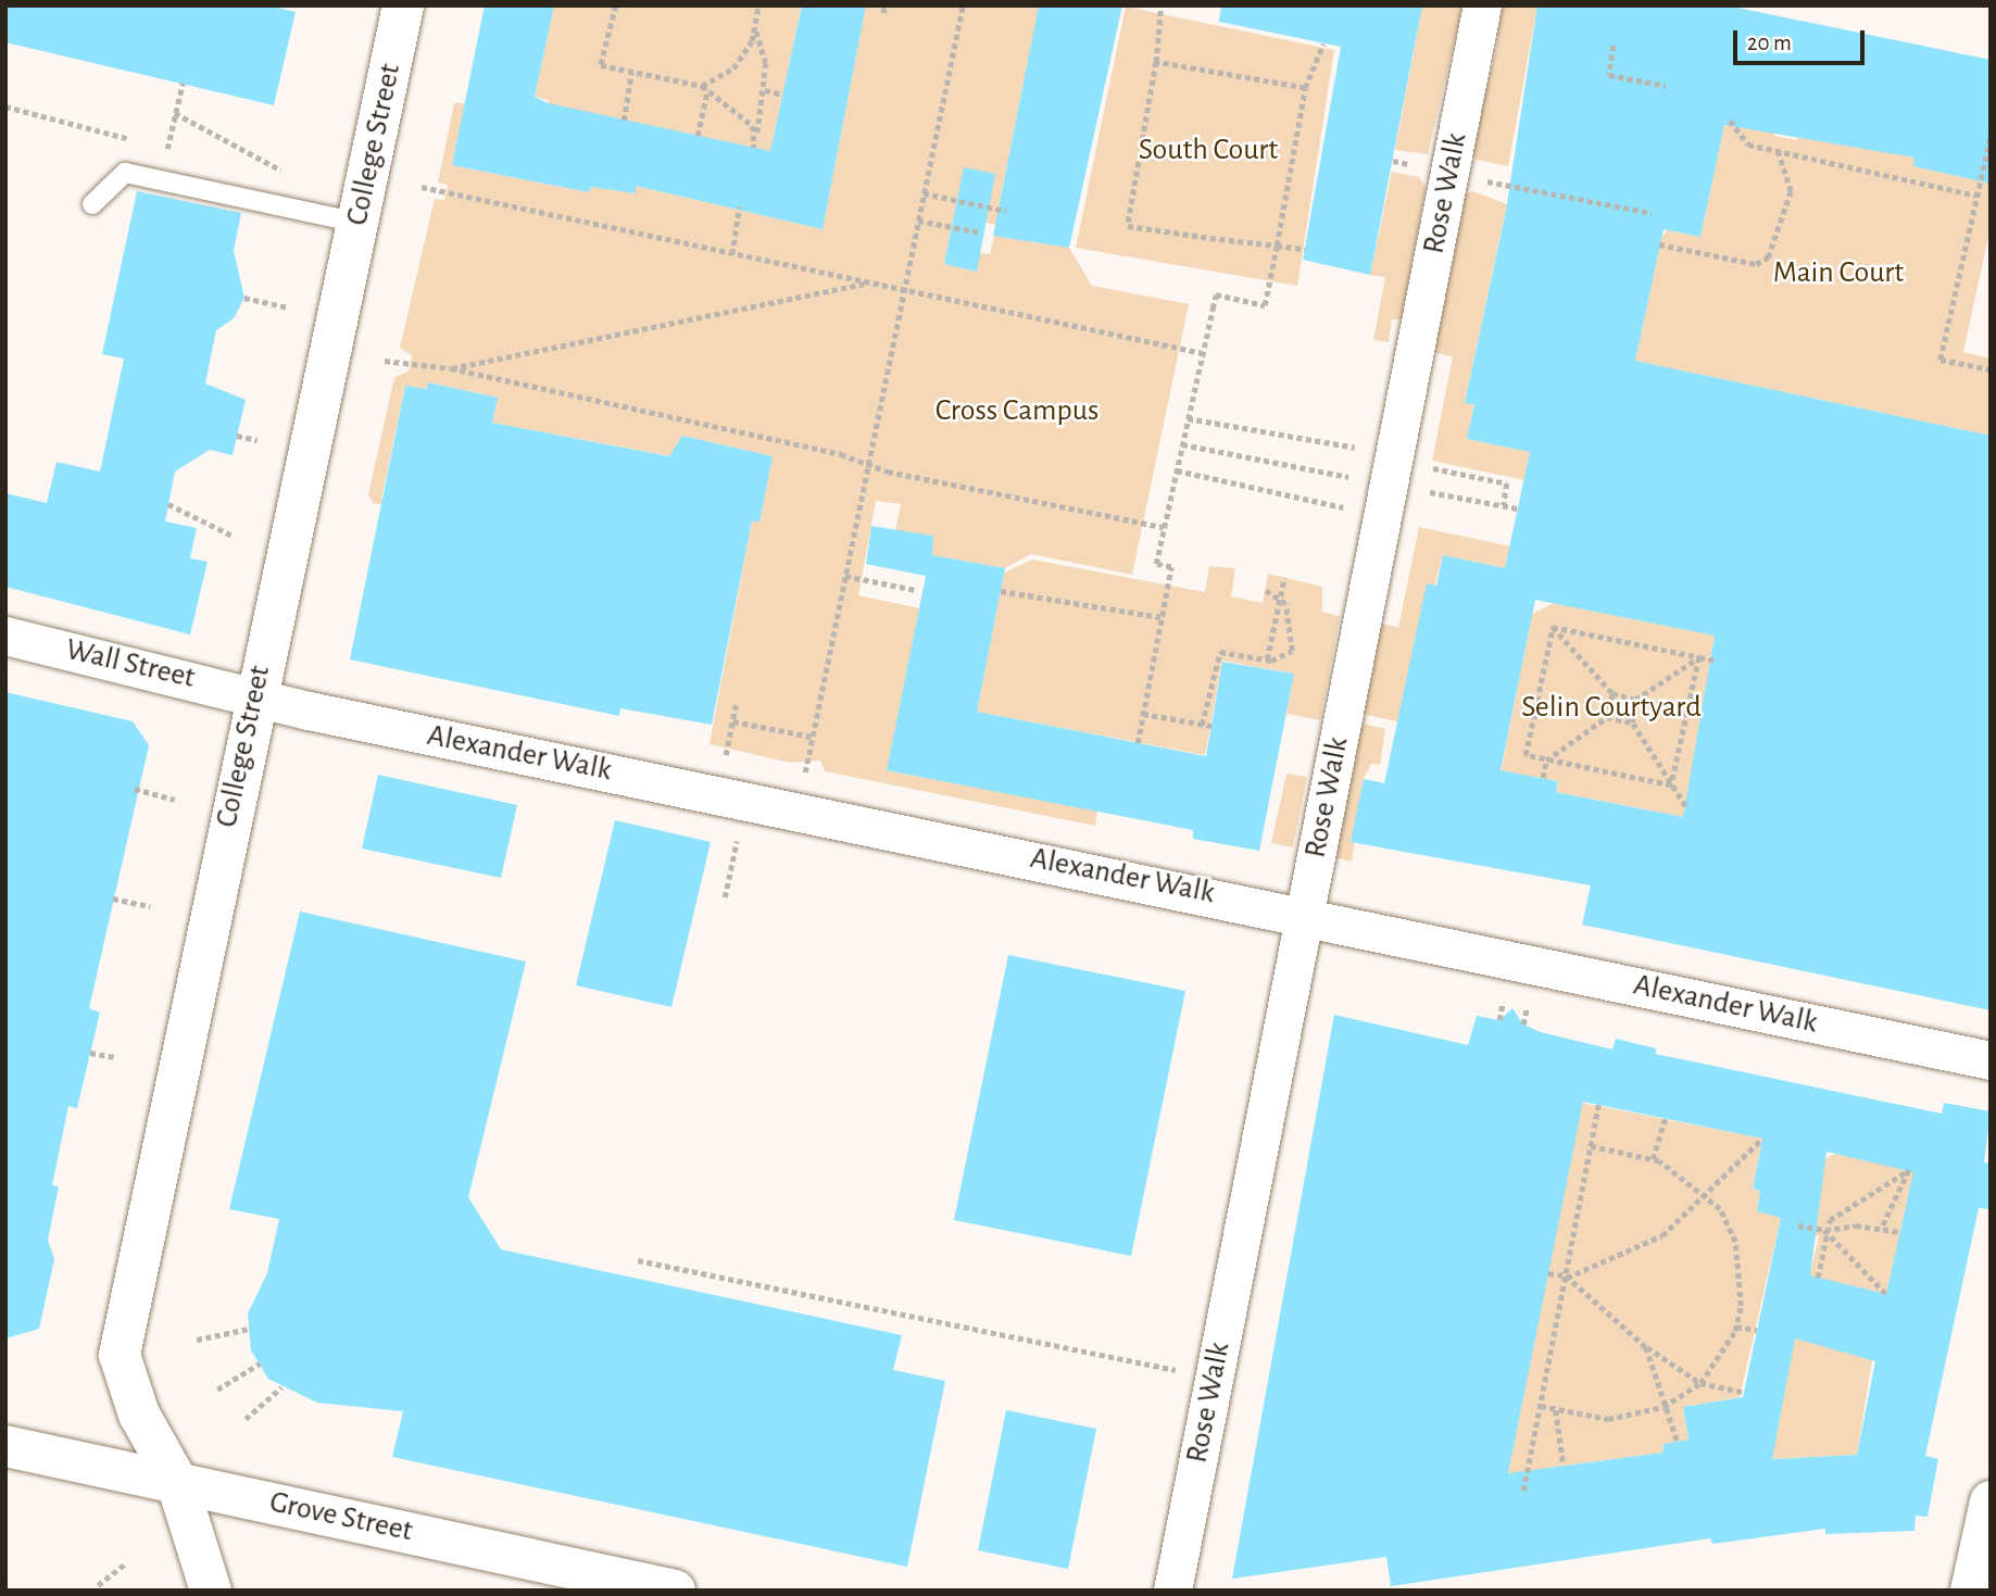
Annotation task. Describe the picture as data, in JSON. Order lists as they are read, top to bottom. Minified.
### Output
{"streets":{"main road":["College Street","Grove Street"],"street":["Rose Walk","Wall Street","Alexander Walk"]},"crossings":[["College Street","Wall Street"],["College Street","Alexander Walk"],["College Street","Grove Street"],["Rose Walk","Alexander Walk"],["Wall Street","Alexander Walk"]],"parks":["South Court","Main Court","Cross Campus","Selin Courtyard"],"scale_bar":"20 m"}
